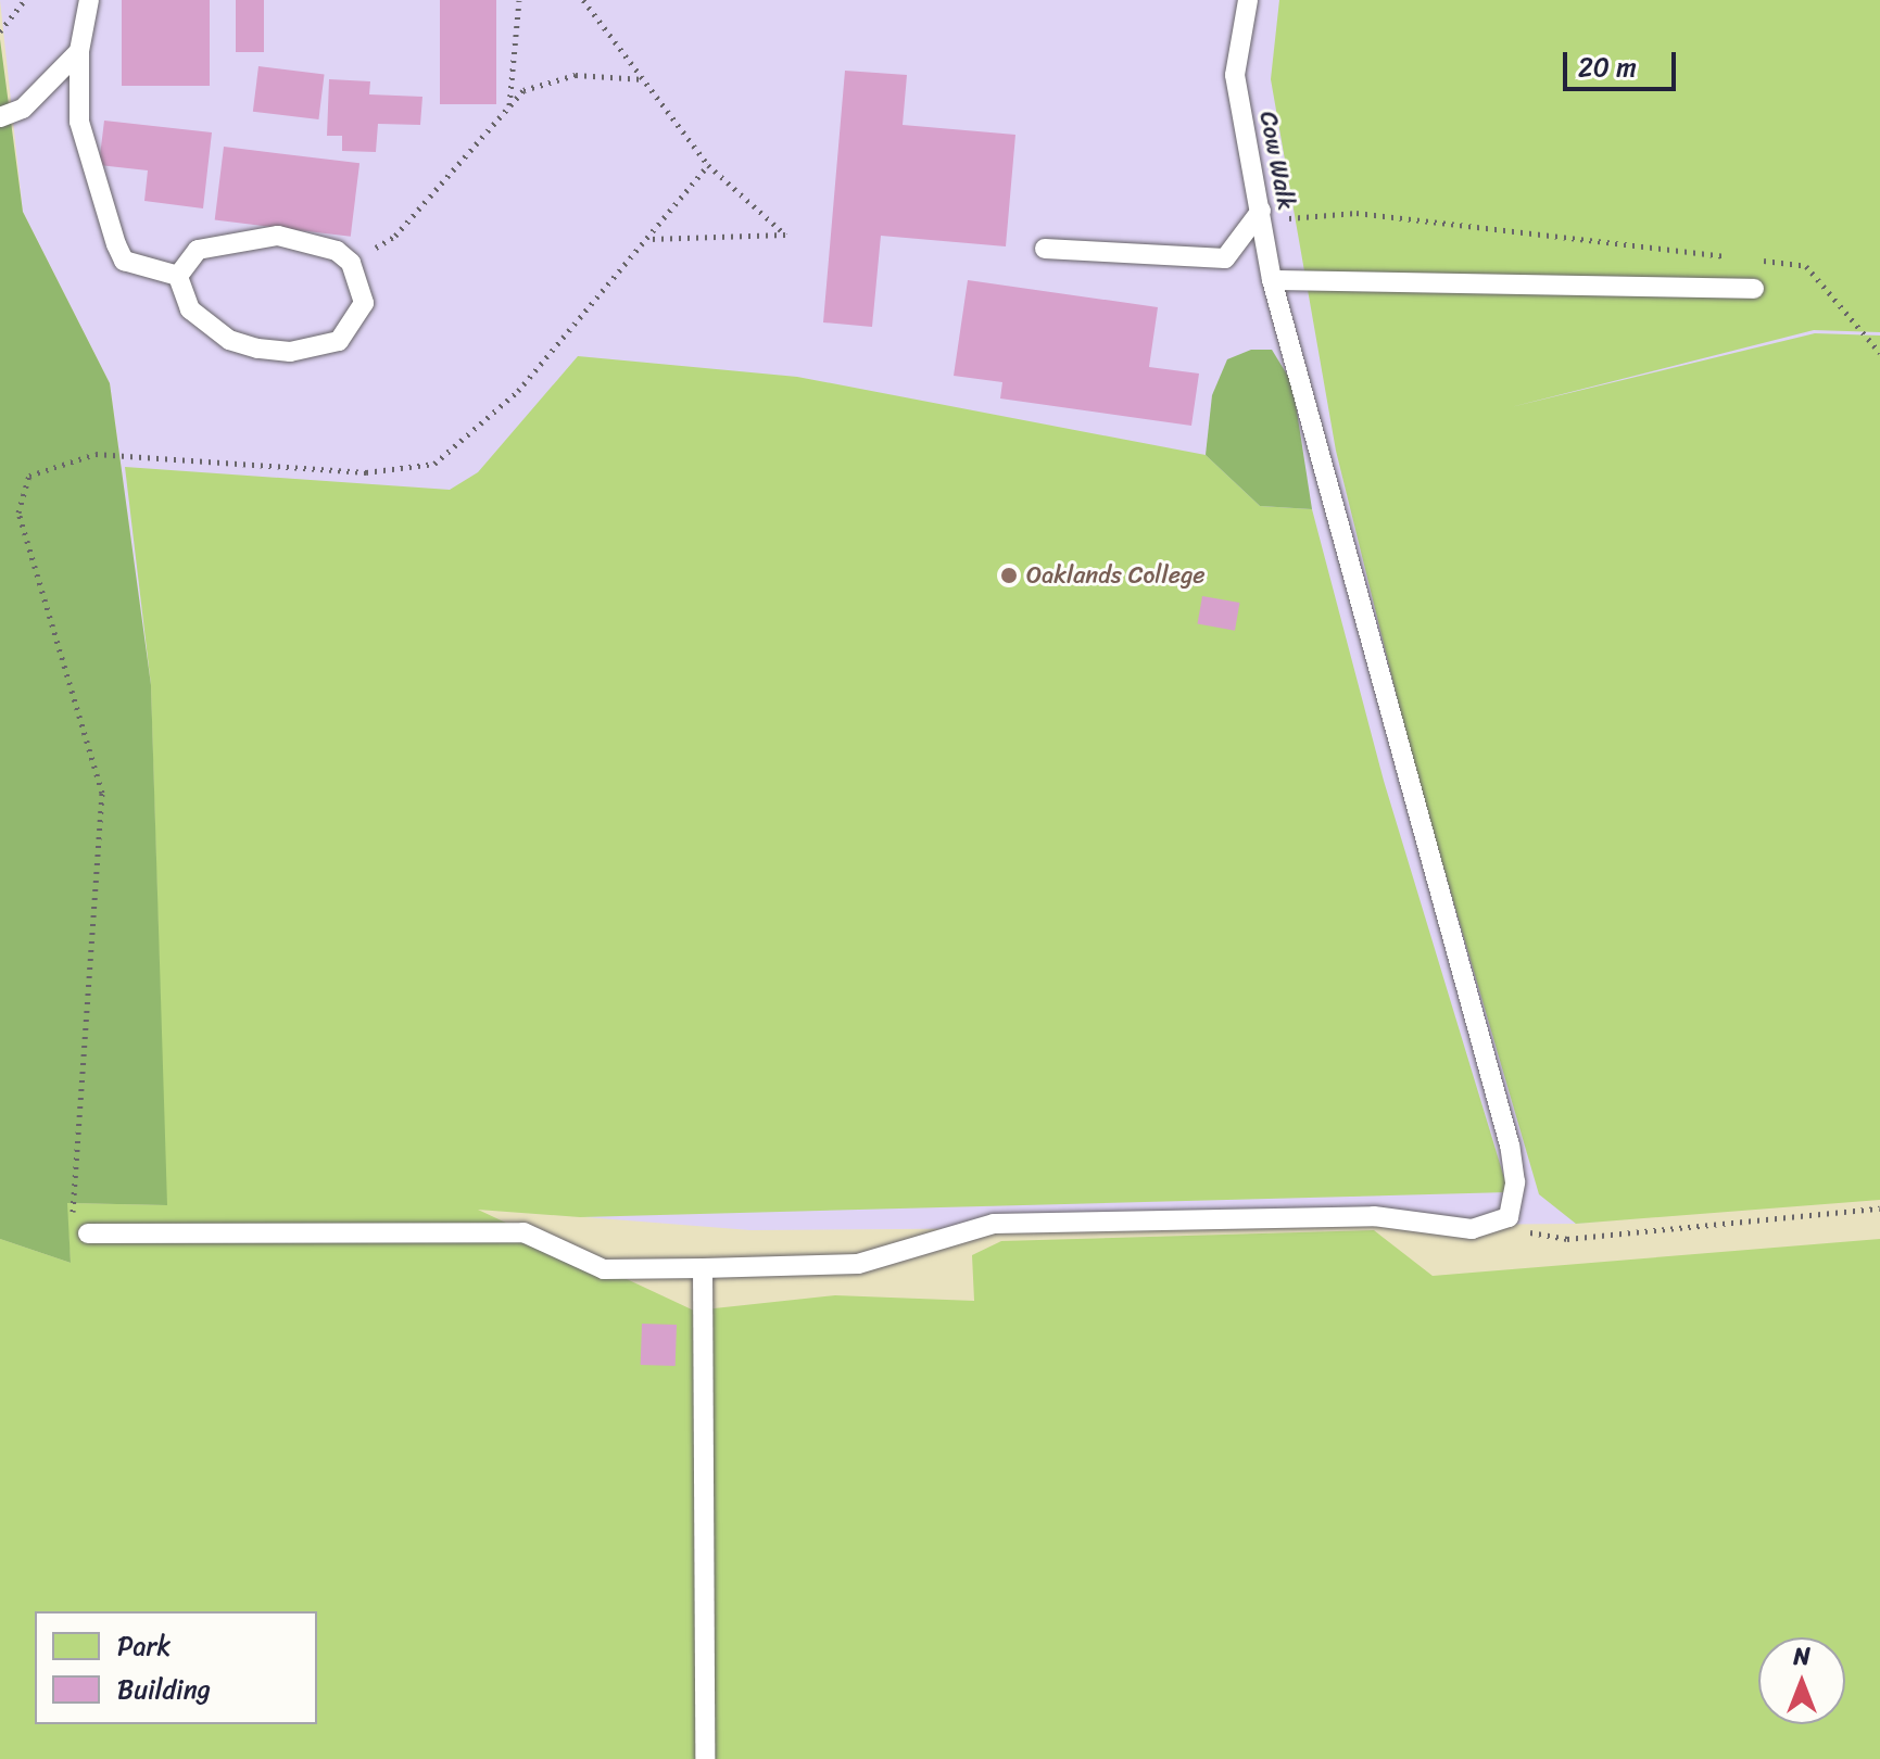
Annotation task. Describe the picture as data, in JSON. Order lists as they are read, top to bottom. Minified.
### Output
{"streets":{"lane":["Cow Walk"]},"places":["Oaklands College"],"legend":["Park","Building"],"scale_bar":"20 m","north":"top"}
